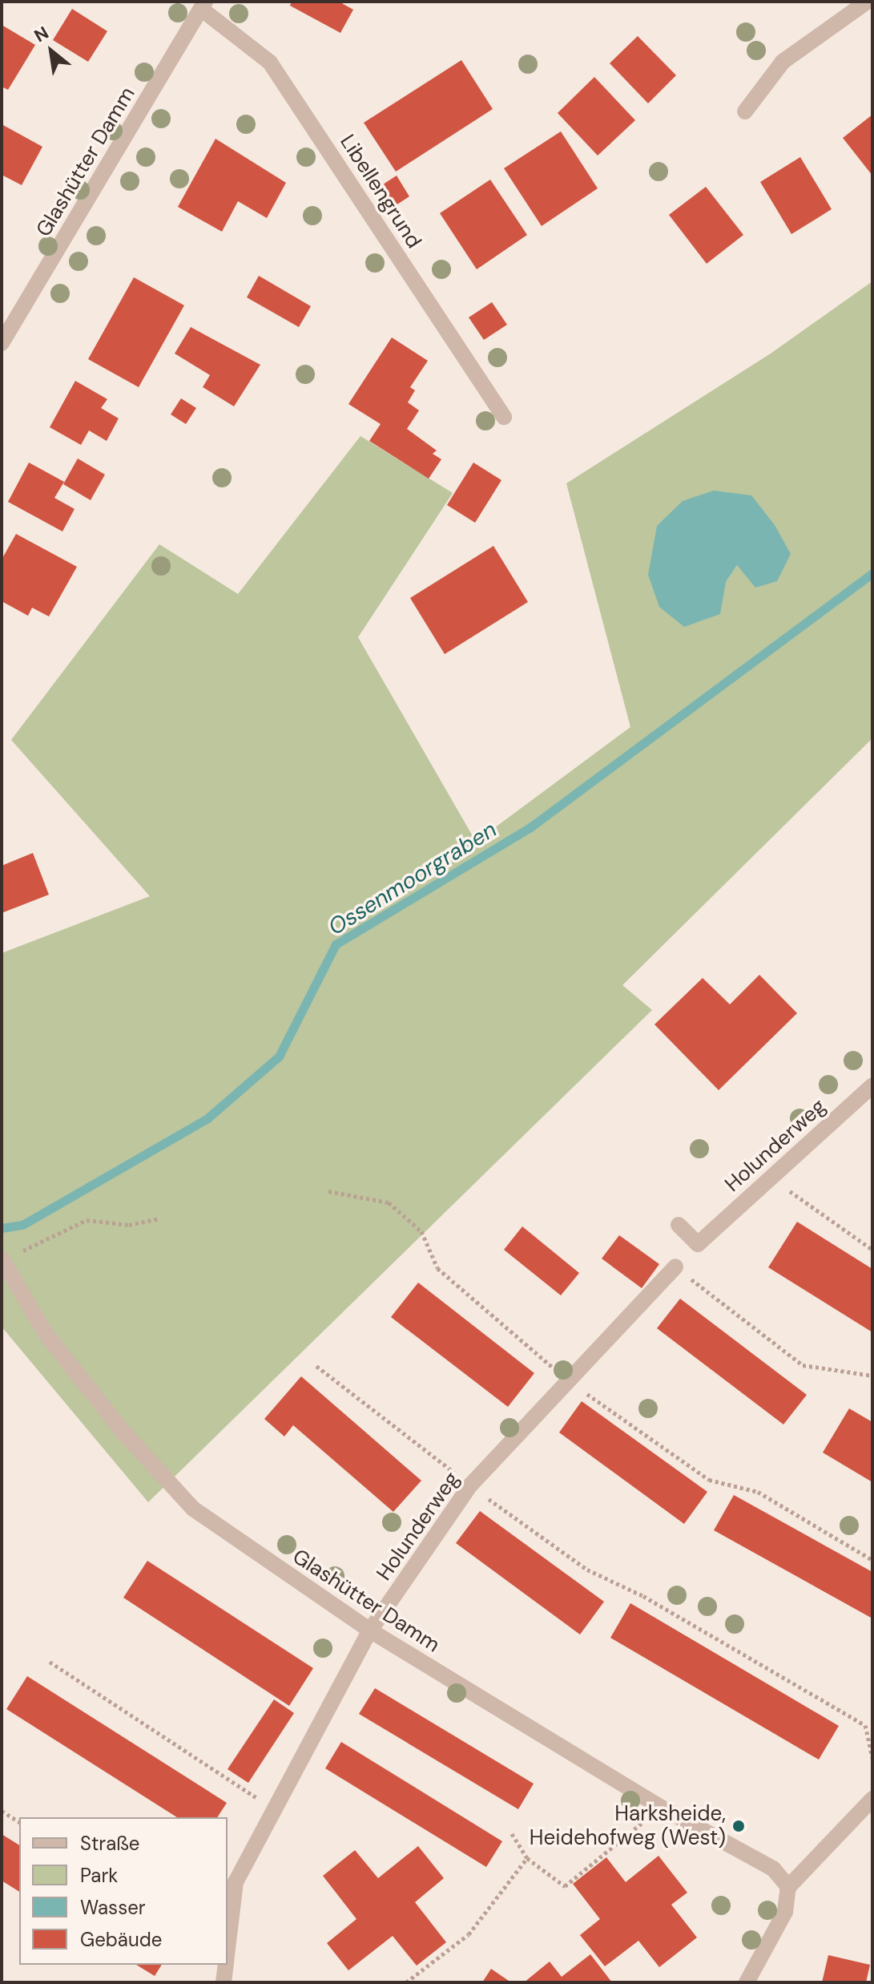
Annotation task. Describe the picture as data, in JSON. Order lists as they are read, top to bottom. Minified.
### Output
{"streets":{"street":["Glashütter Damm","Libellengrund","Holunderweg"]},"crossings":[["Glashütter Damm","Libellengrund"],["Glashütter Damm","Holunderweg"]],"water":["Ossenmoorgraben"],"places":["Harksheide, Heidehofweg (West)"],"legend":["Straße","Park","Wasser","Gebäude"],"north":"top left"}
